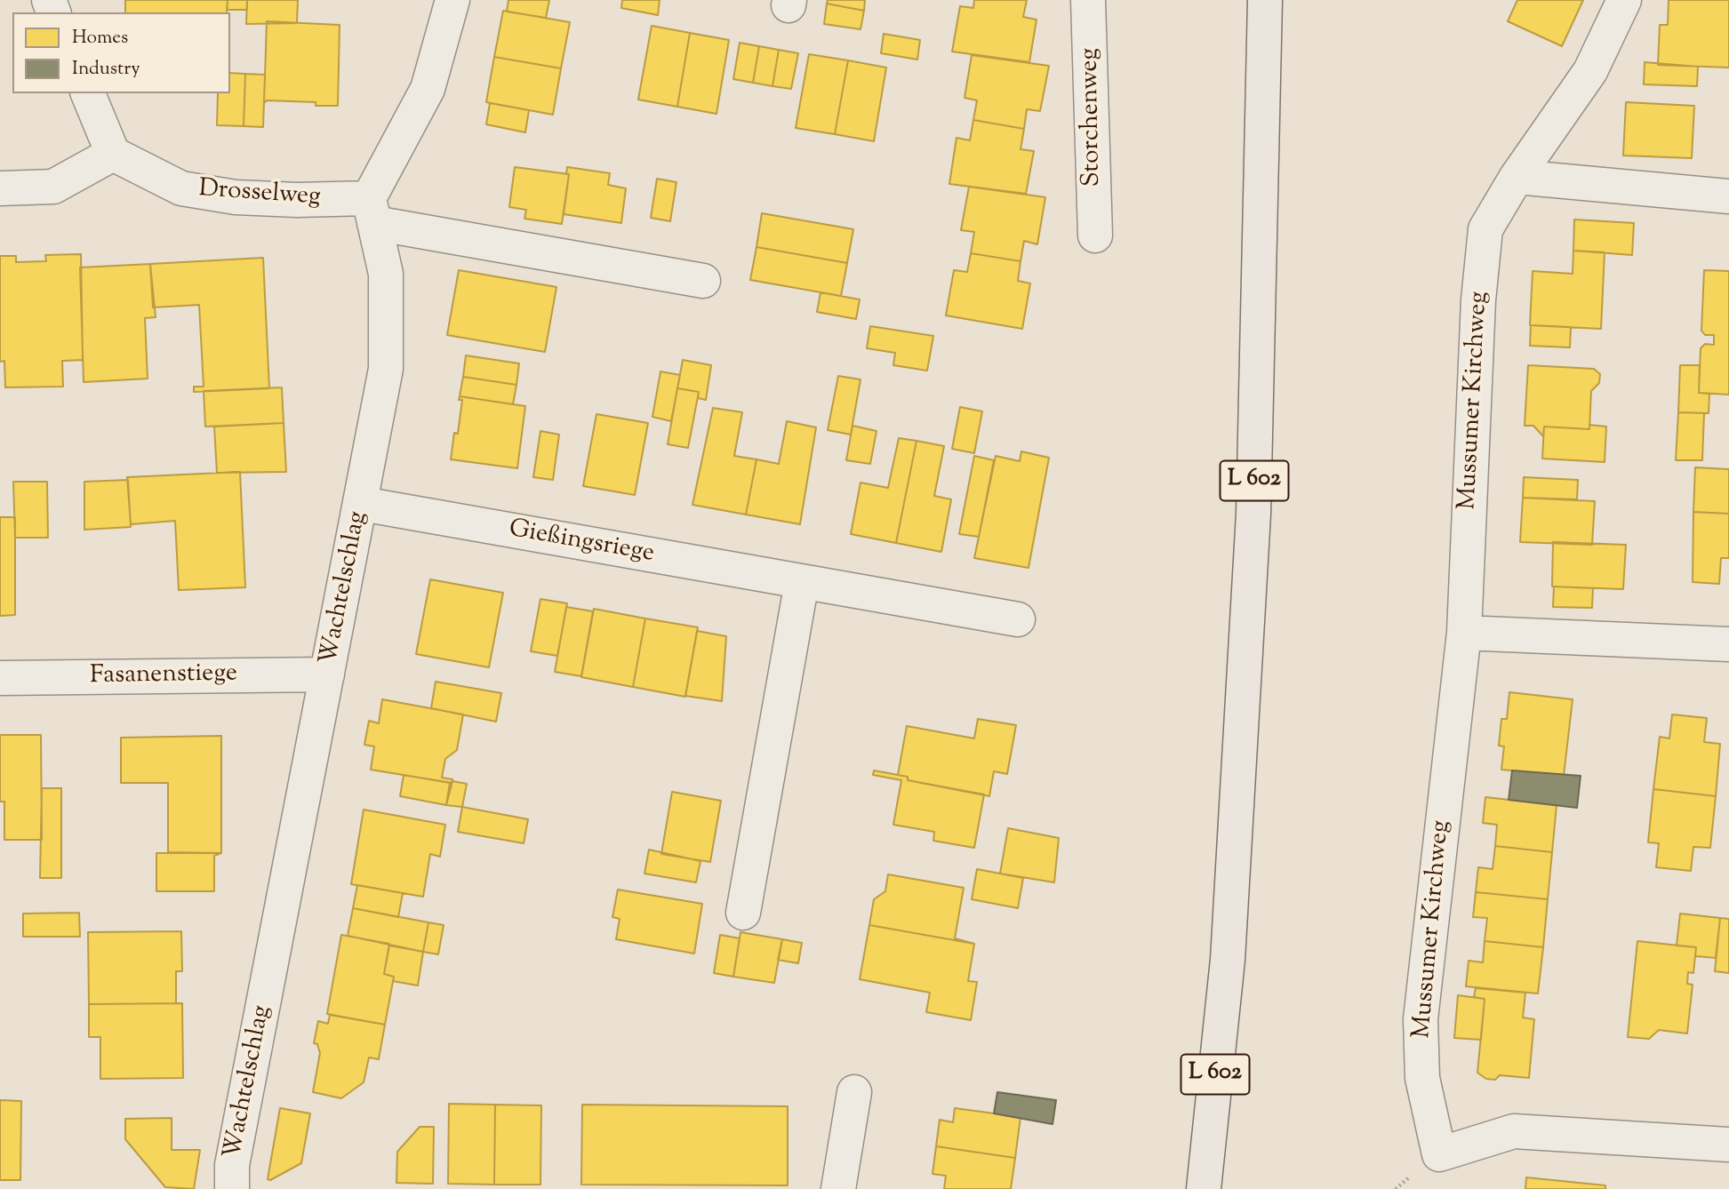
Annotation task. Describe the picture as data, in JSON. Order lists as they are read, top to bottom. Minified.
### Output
{"streets":{"main road":["L 602"],"street":["Storchenweg","Drosselweg","Mussumer Kirchweg","Gießingsriege","Wachtelschlag","Fasanenstiege"]},"crossings":[["Drosselweg","Wachtelschlag"],["Gießingsriege","Wachtelschlag"],["Wachtelschlag","Fasanenstiege"]],"legend":["Homes","Industry"]}
